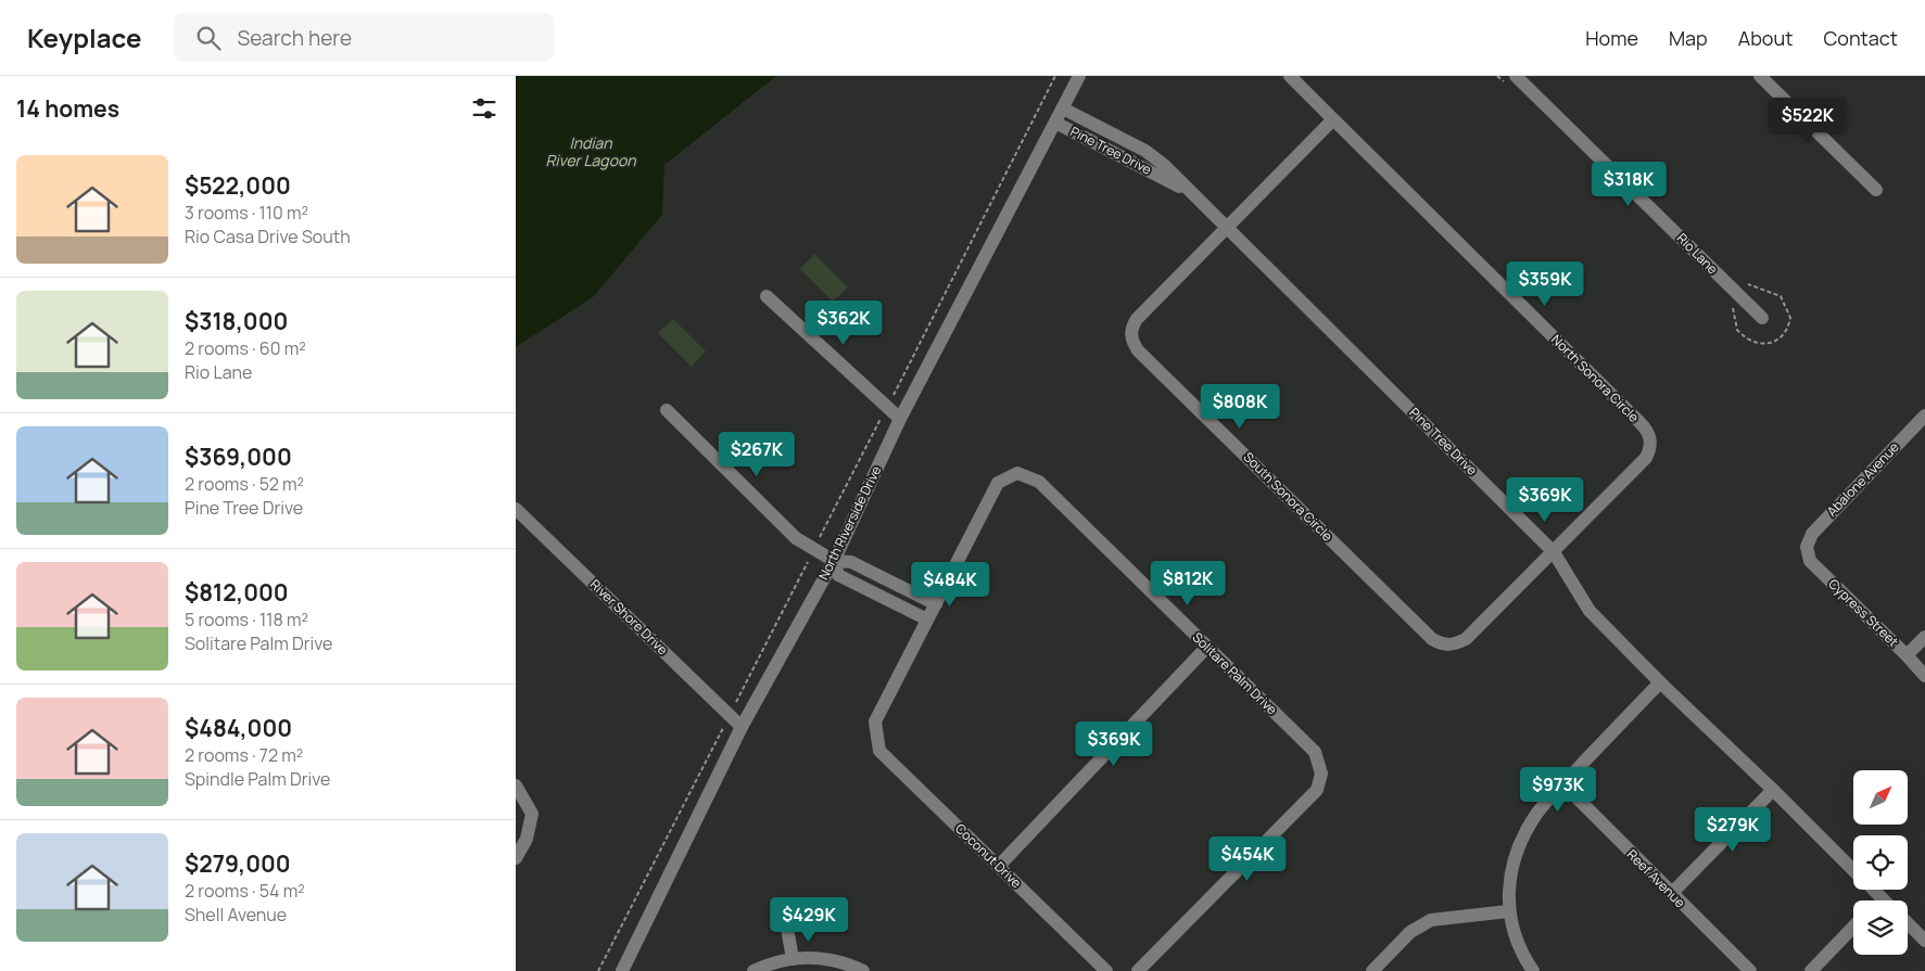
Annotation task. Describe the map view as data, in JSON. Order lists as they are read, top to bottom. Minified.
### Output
{"streets":{"street":["Pine Tree Drive","Rio Lane","North Sonora Circle","Abalone Avenue","South Sonora Circle","North Riverside Drive","Cypress Street","River Shore Drive","Solitare Palm Drive","Coconut Drive","Reef Avenue"]},"crossings":[["Pine Tree Drive","North Sonora Circle"],["Pine Tree Drive","South Sonora Circle"],["Pine Tree Drive","North Riverside Drive"],["North Sonora Circle","South Sonora Circle"],["Abalone Avenue","Cypress Street"],["North Riverside Drive","River Shore Drive"]],"water":["Indian River Lagoon"],"north":"top right","page":{"header":"Keyplace","search":"Search here","nav":["Home","Map","About","Contact"],"heading":"14 homes","price":["$522K","$318K","$359K","$362K","$808K","$267K","$369K","$812K","$484K","$369K","$973K","$279K","$454K","$429K"],"list":[{"name":"$522,000","note":"3 rooms · 110 m² · Rio Casa Drive South"},{"name":"$318,000","note":"2 rooms · 60 m² · Rio Lane"},{"name":"$369,000","note":"2 rooms · 52 m² · Pine Tree Drive"},{"name":"$812,000","note":"5 rooms · 118 m² · Solitare Palm Drive"},{"name":"$484,000","note":"2 rooms · 72 m² · Spindle Palm Drive"},{"name":"$279,000","note":"2 rooms · 54 m² · Shell Avenue"}]}}
